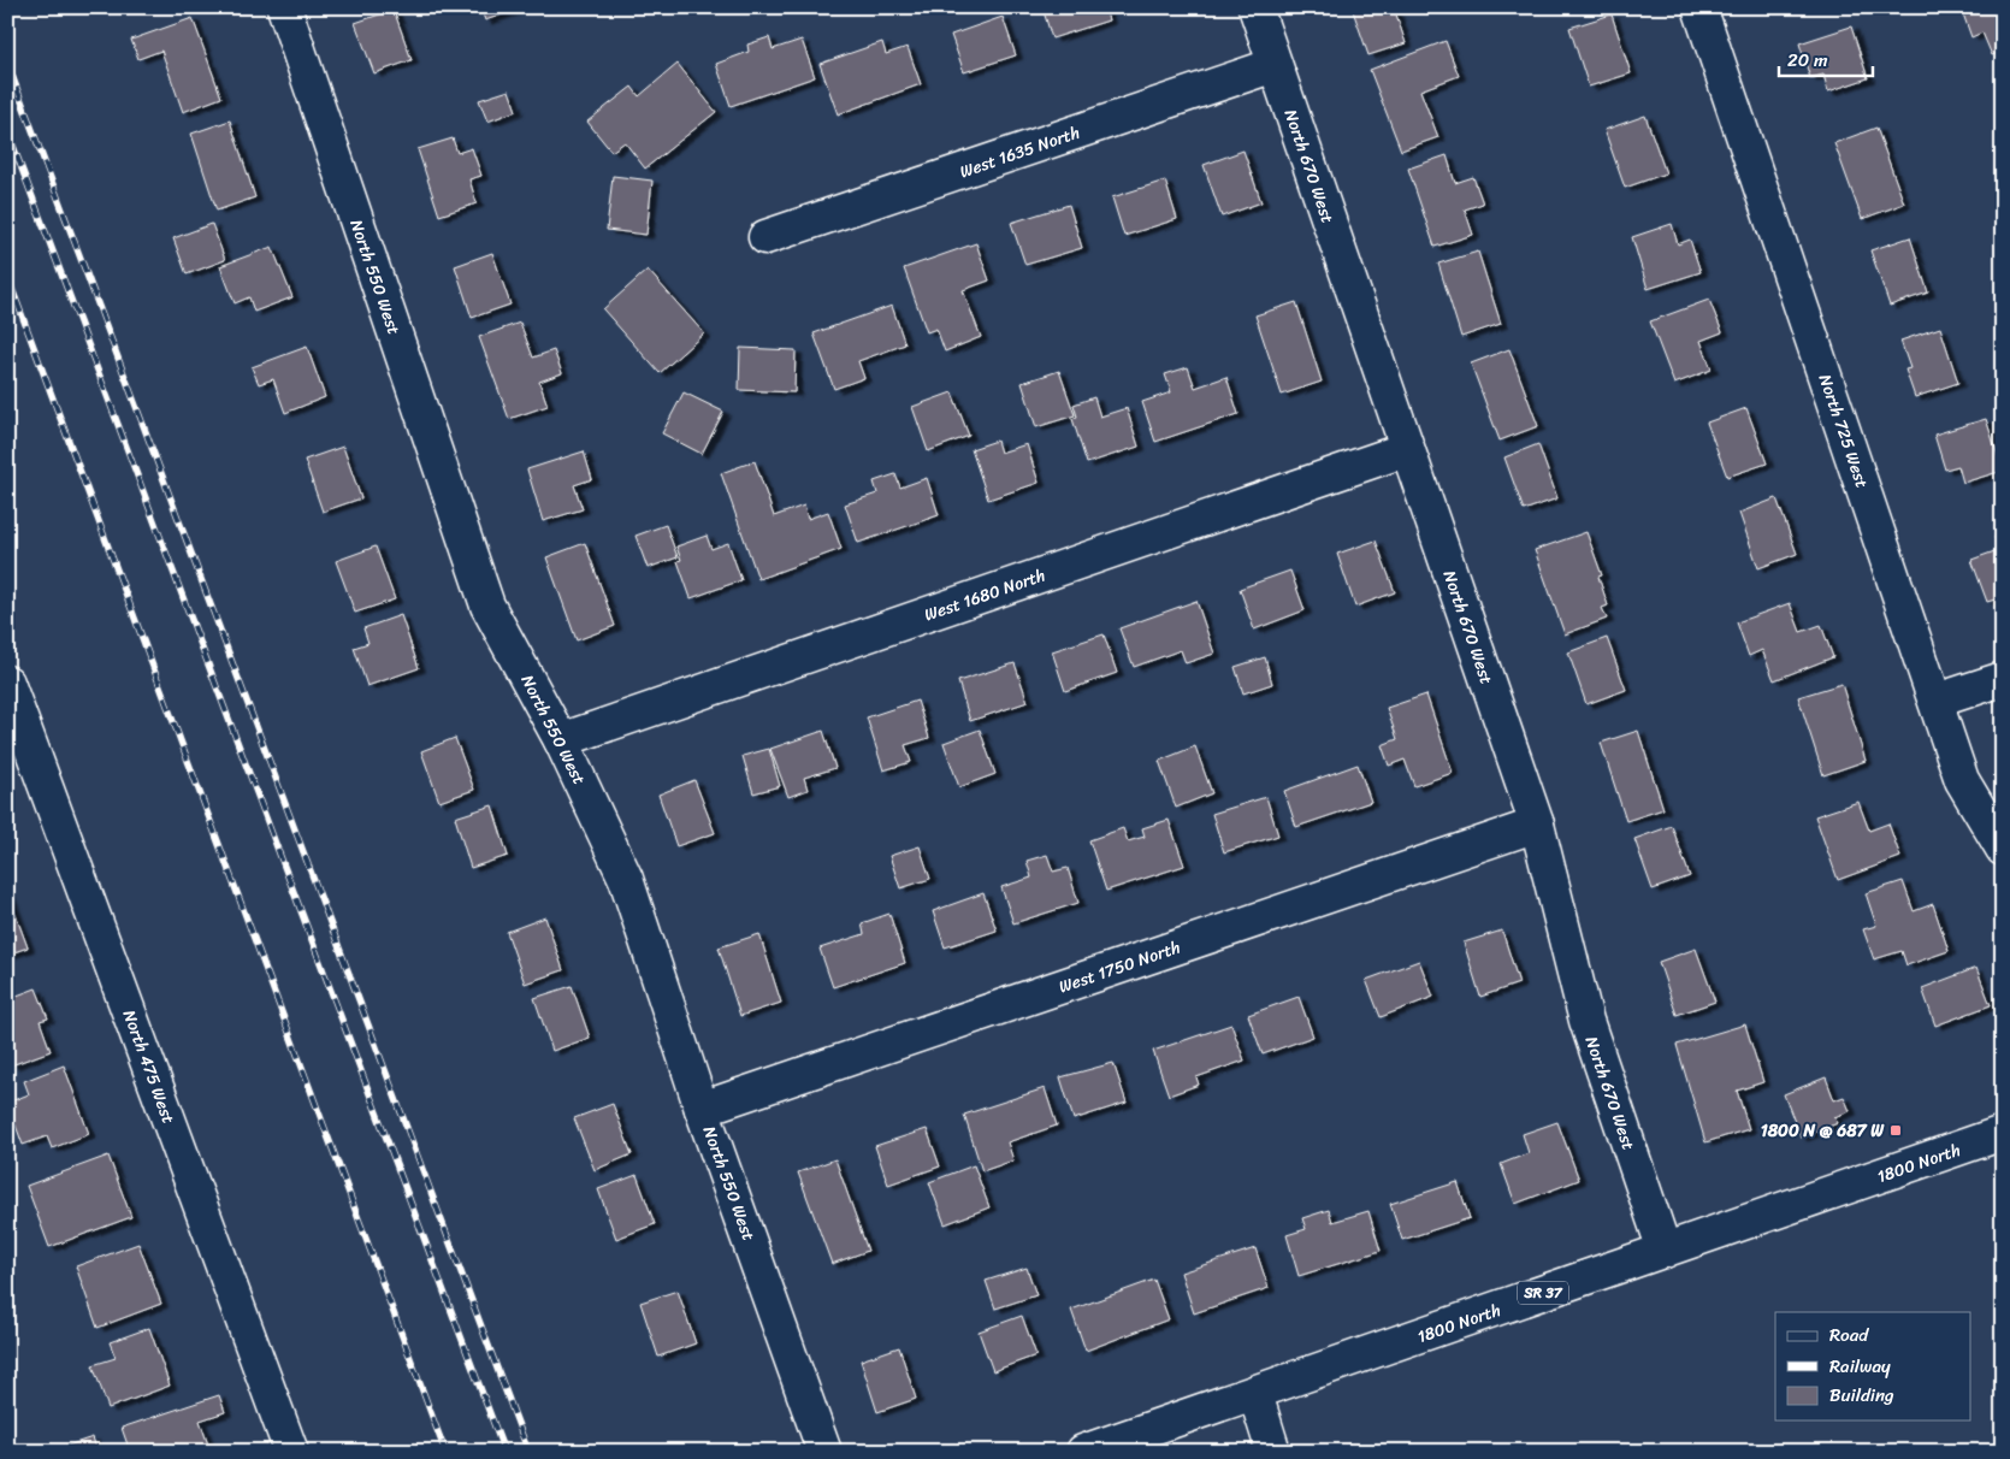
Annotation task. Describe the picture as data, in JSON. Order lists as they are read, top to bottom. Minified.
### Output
{"streets":{"street":["West 1635 North","North 670 West","North 550 West","North 725 West","West 1680 North","West 1750 North","North 475 West","1800 North","SR 37"]},"crossings":[["West 1635 North","North 670 West"],["North 670 West","West 1680 North"],["North 670 West","West 1750 North"],["North 670 West","1800 North"],["North 550 West","West 1680 North"],["North 550 West","West 1750 North"]],"places":{"transit":["1800 N @ 687 W"]},"legend":["Road","Railway","Building"],"scale_bar":"20 m"}
